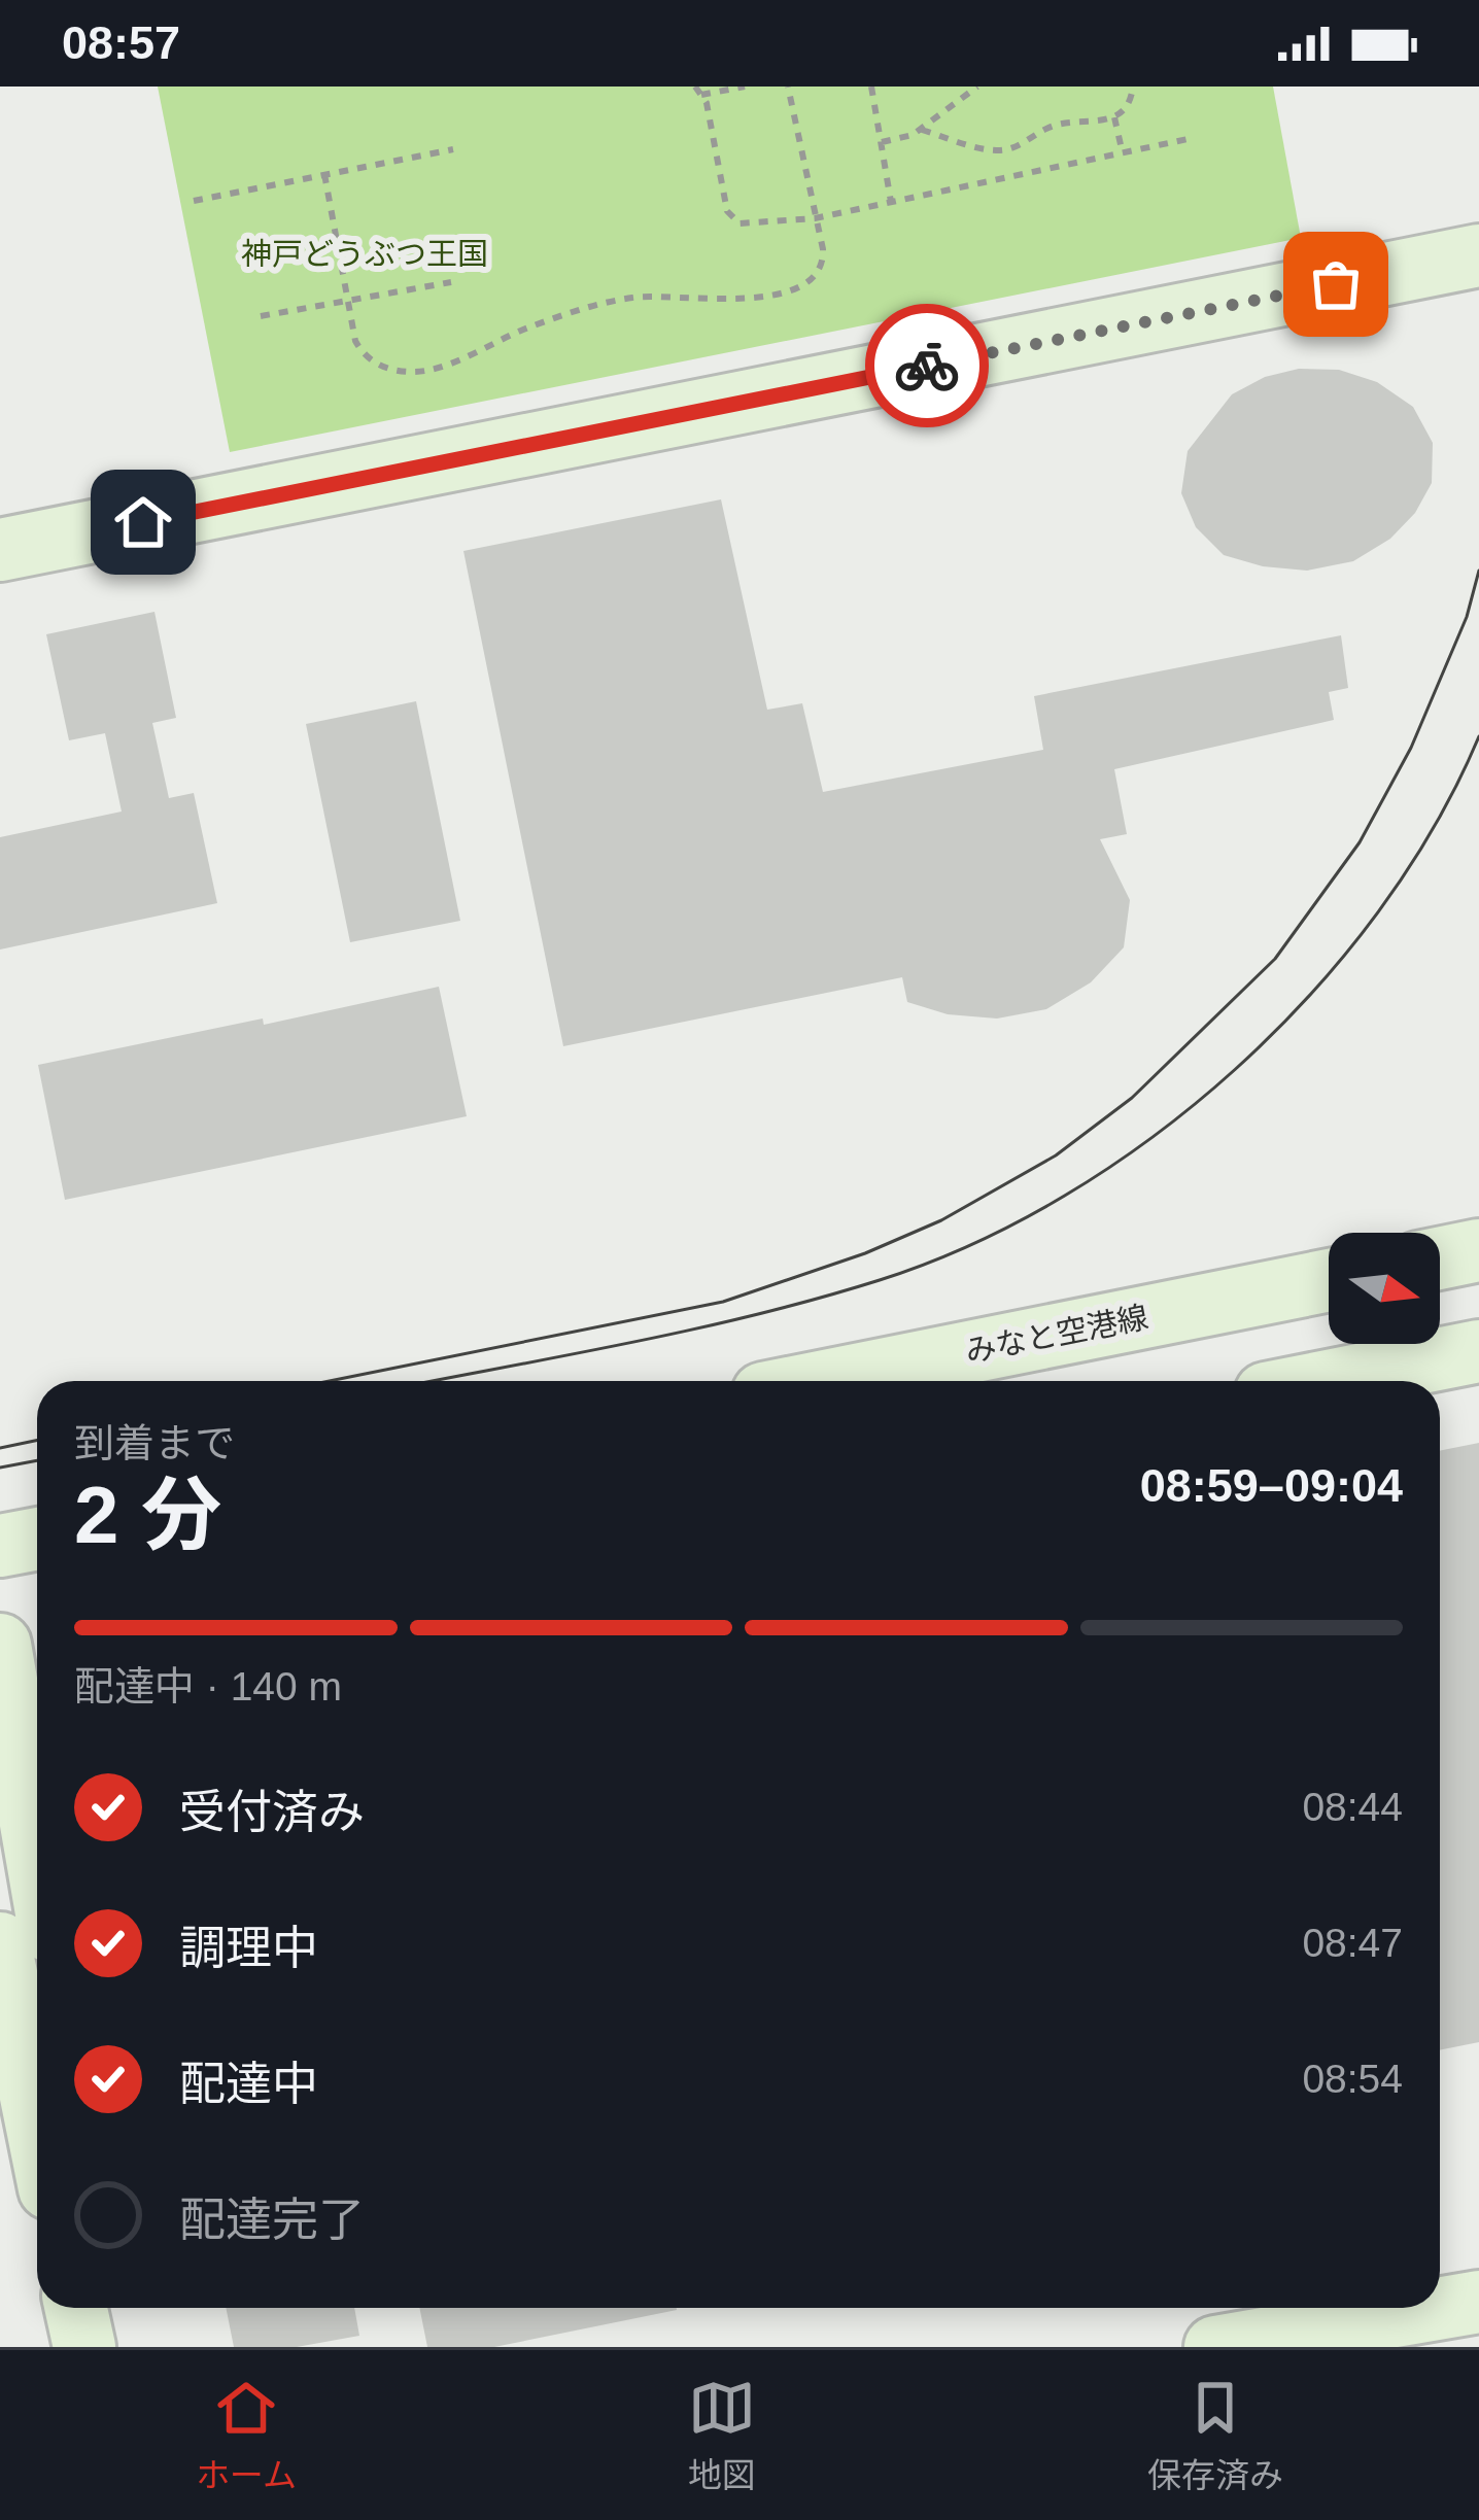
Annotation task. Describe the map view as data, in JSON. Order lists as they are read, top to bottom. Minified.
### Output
{"streets":{"street":["みなと空港線"]},"parks":["神戸どうぶつ王国"],"north":"right","page":{"status":"08:57","heading":["2 分","到着まで","08:59–09:04"],"bar":"配達中 · 140 m","list":[["受付済み","08:44"],["調理中","08:47"],["配達中","08:54"],"配達完了"],"tabs":["ホーム","地図","保存済み"]}}
